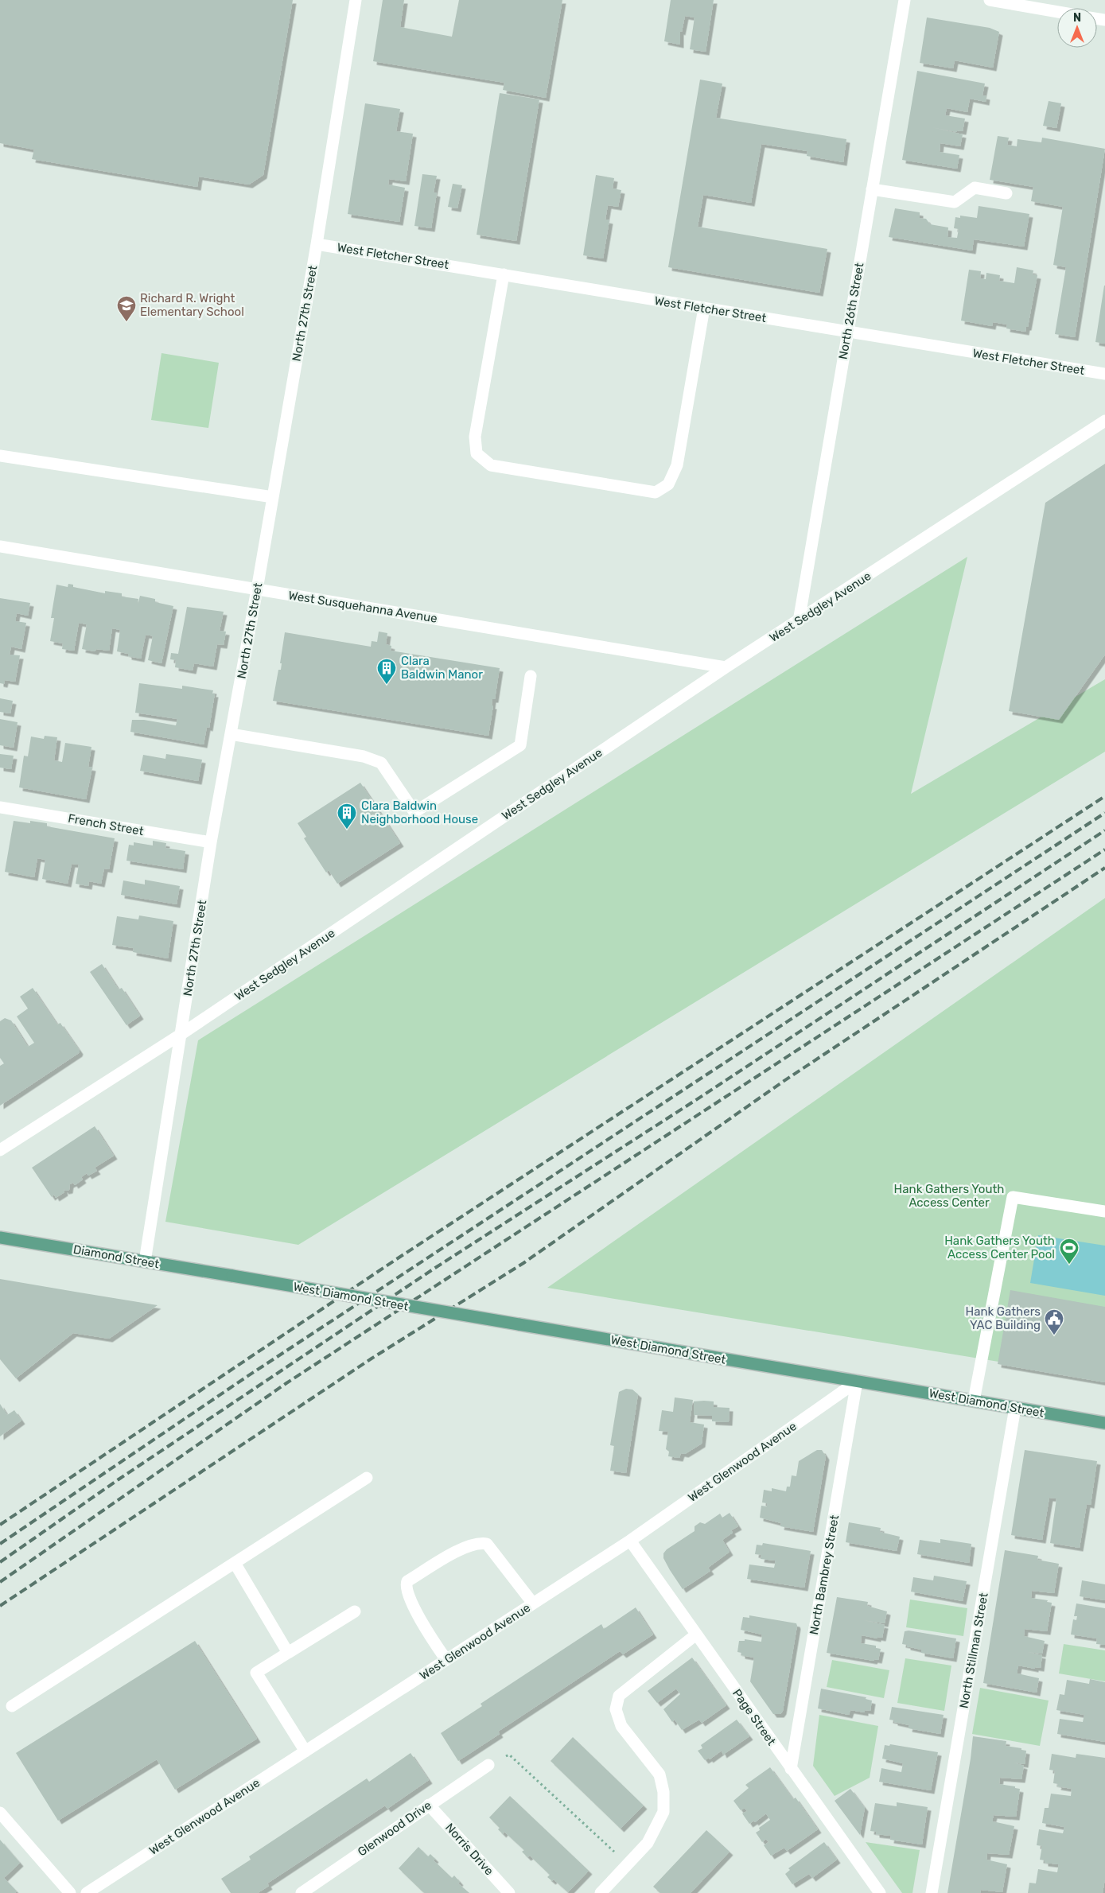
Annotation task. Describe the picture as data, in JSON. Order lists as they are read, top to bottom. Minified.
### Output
{"streets":{"main road":["Diamond Street","West Diamond Street"],"street":["West Fletcher Street","North 26th Street","North 27th Street","West Susquehanna Avenue","West Sedgley Avenue","French Street","West Glenwood Avenue","North Bambrey Street","North Stillman Street","Page Street","Glenwood Drive","Norris Drive"]},"crossings":[["West Fletcher Street","North 26th Street"],["West Fletcher Street","North 27th Street"],["North 26th Street","West Sedgley Avenue"],["North 27th Street","West Susquehanna Avenue"],["North 27th Street","West Sedgley Avenue"],["North 27th Street","French Street"],["North 27th Street","Diamond Street"],["West Susquehanna Avenue","West Sedgley Avenue"],["Diamond Street","West Diamond Street"],["West Diamond Street","West Glenwood Avenue"],["West Diamond Street","North Bambrey Street"],["West Diamond Street","North Stillman Street"],["West Glenwood Avenue","North Bambrey Street"],["West Glenwood Avenue","Page Street"],["North Bambrey Street","Page Street"],["Glenwood Drive","Norris Drive"]],"parks":["Hank Gathers Youth Access Center"],"places":{"school or university":["Richard R. Wright Elementary School"],"building":["Clara Baldwin Manor","Clara Baldwin Neighborhood House"],"sports":["Hank Gathers Youth Access Center Pool"],"public building":["Hank Gathers YAC Building"]},"north":"top"}
